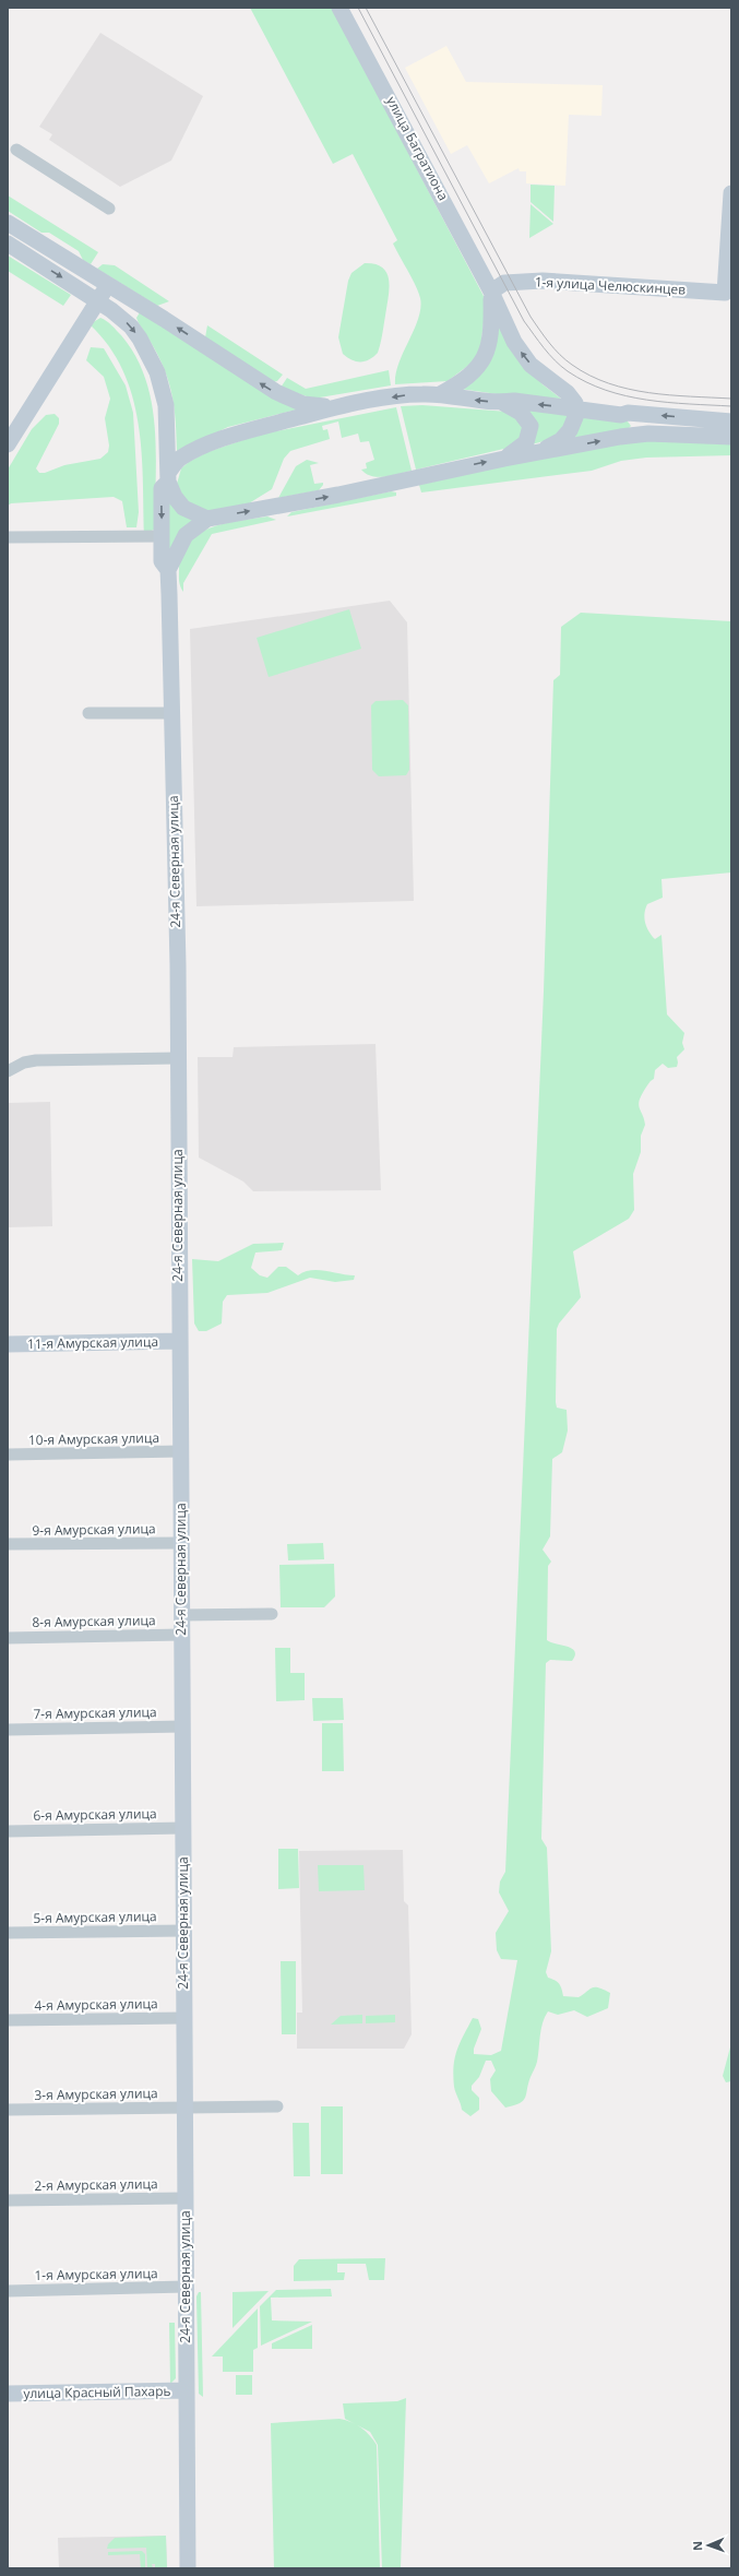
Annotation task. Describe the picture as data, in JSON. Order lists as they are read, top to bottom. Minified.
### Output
{"streets":{"main road":["улица Багратиона","1-я улица Челюскинцев","24-я Северная улица","11-я Амурская улица","улица Красный Пахарь"],"street":["10-я Амурская улица","9-я Амурская улица","8-я Амурская улица","7-я Амурская улица","6-я Амурская улица","5-я Амурская улица","4-я Амурская улица","3-я Амурская улица","2-я Амурская улица","1-я Амурская улица"]},"crossings":[["улица Багратиона","1-я улица Челюскинцев"],["24-я Северная улица","11-я Амурская улица"],["24-я Северная улица","10-я Амурская улица"],["24-я Северная улица","9-я Амурская улица"],["24-я Северная улица","8-я Амурская улица"],["24-я Северная улица","7-я Амурская улица"],["24-я Северная улица","6-я Амурская улица"],["24-я Северная улица","5-я Амурская улица"],["24-я Северная улица","4-я Амурская улица"],["24-я Северная улица","3-я Амурская улица"],["24-я Северная улица","2-я Амурская улица"],["24-я Северная улица","1-я Амурская улица"],["24-я Северная улица","улица Красный Пахарь"]],"north":"left"}
